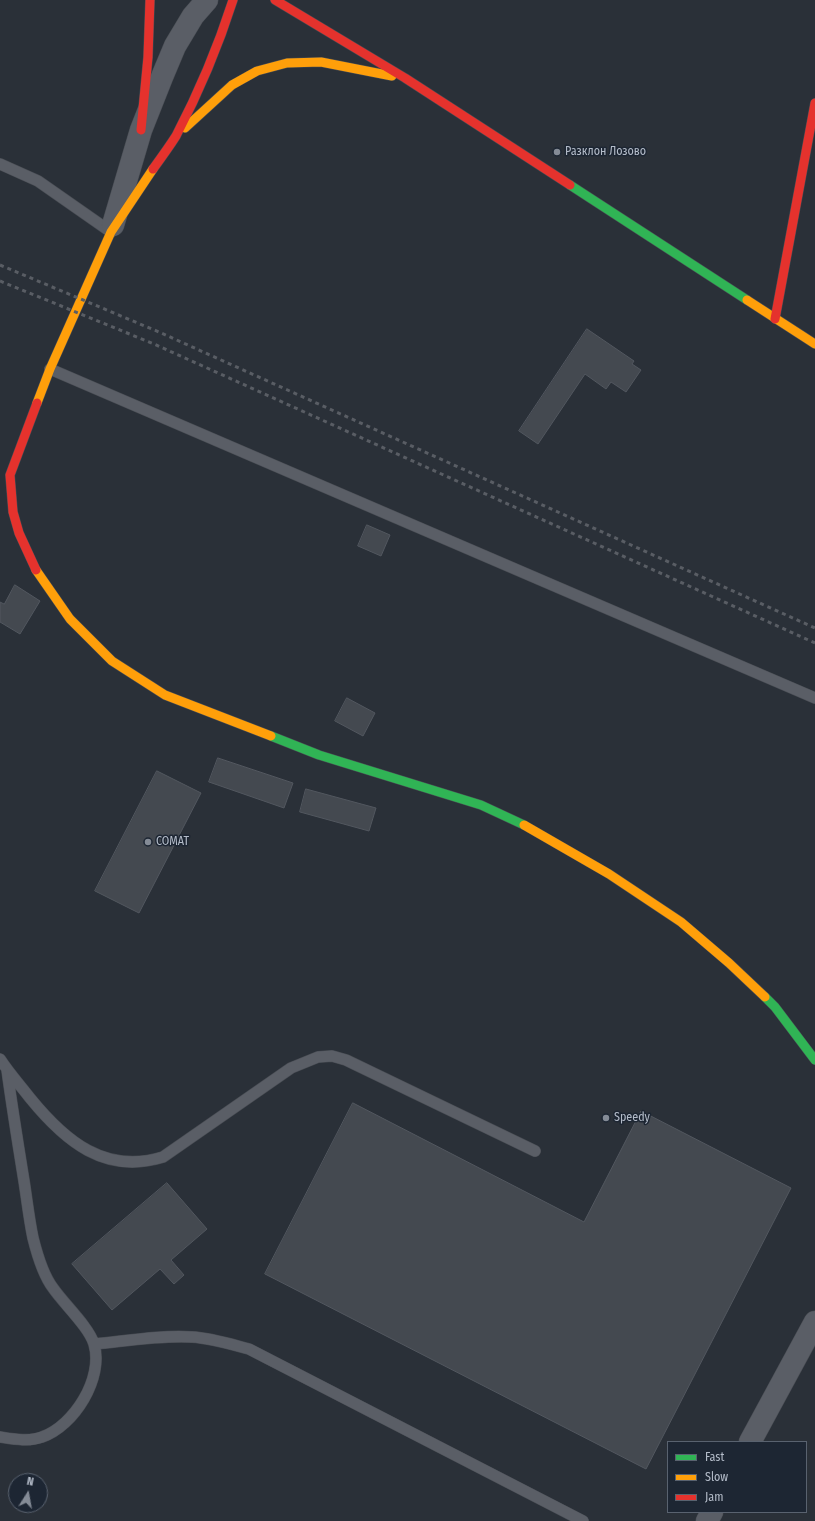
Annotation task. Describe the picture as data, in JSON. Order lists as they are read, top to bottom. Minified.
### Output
{"places":["Разклон Лозово","СОМАТ","Speedy"],"legend":["Fast","Slow","Jam"],"north":"top"}
